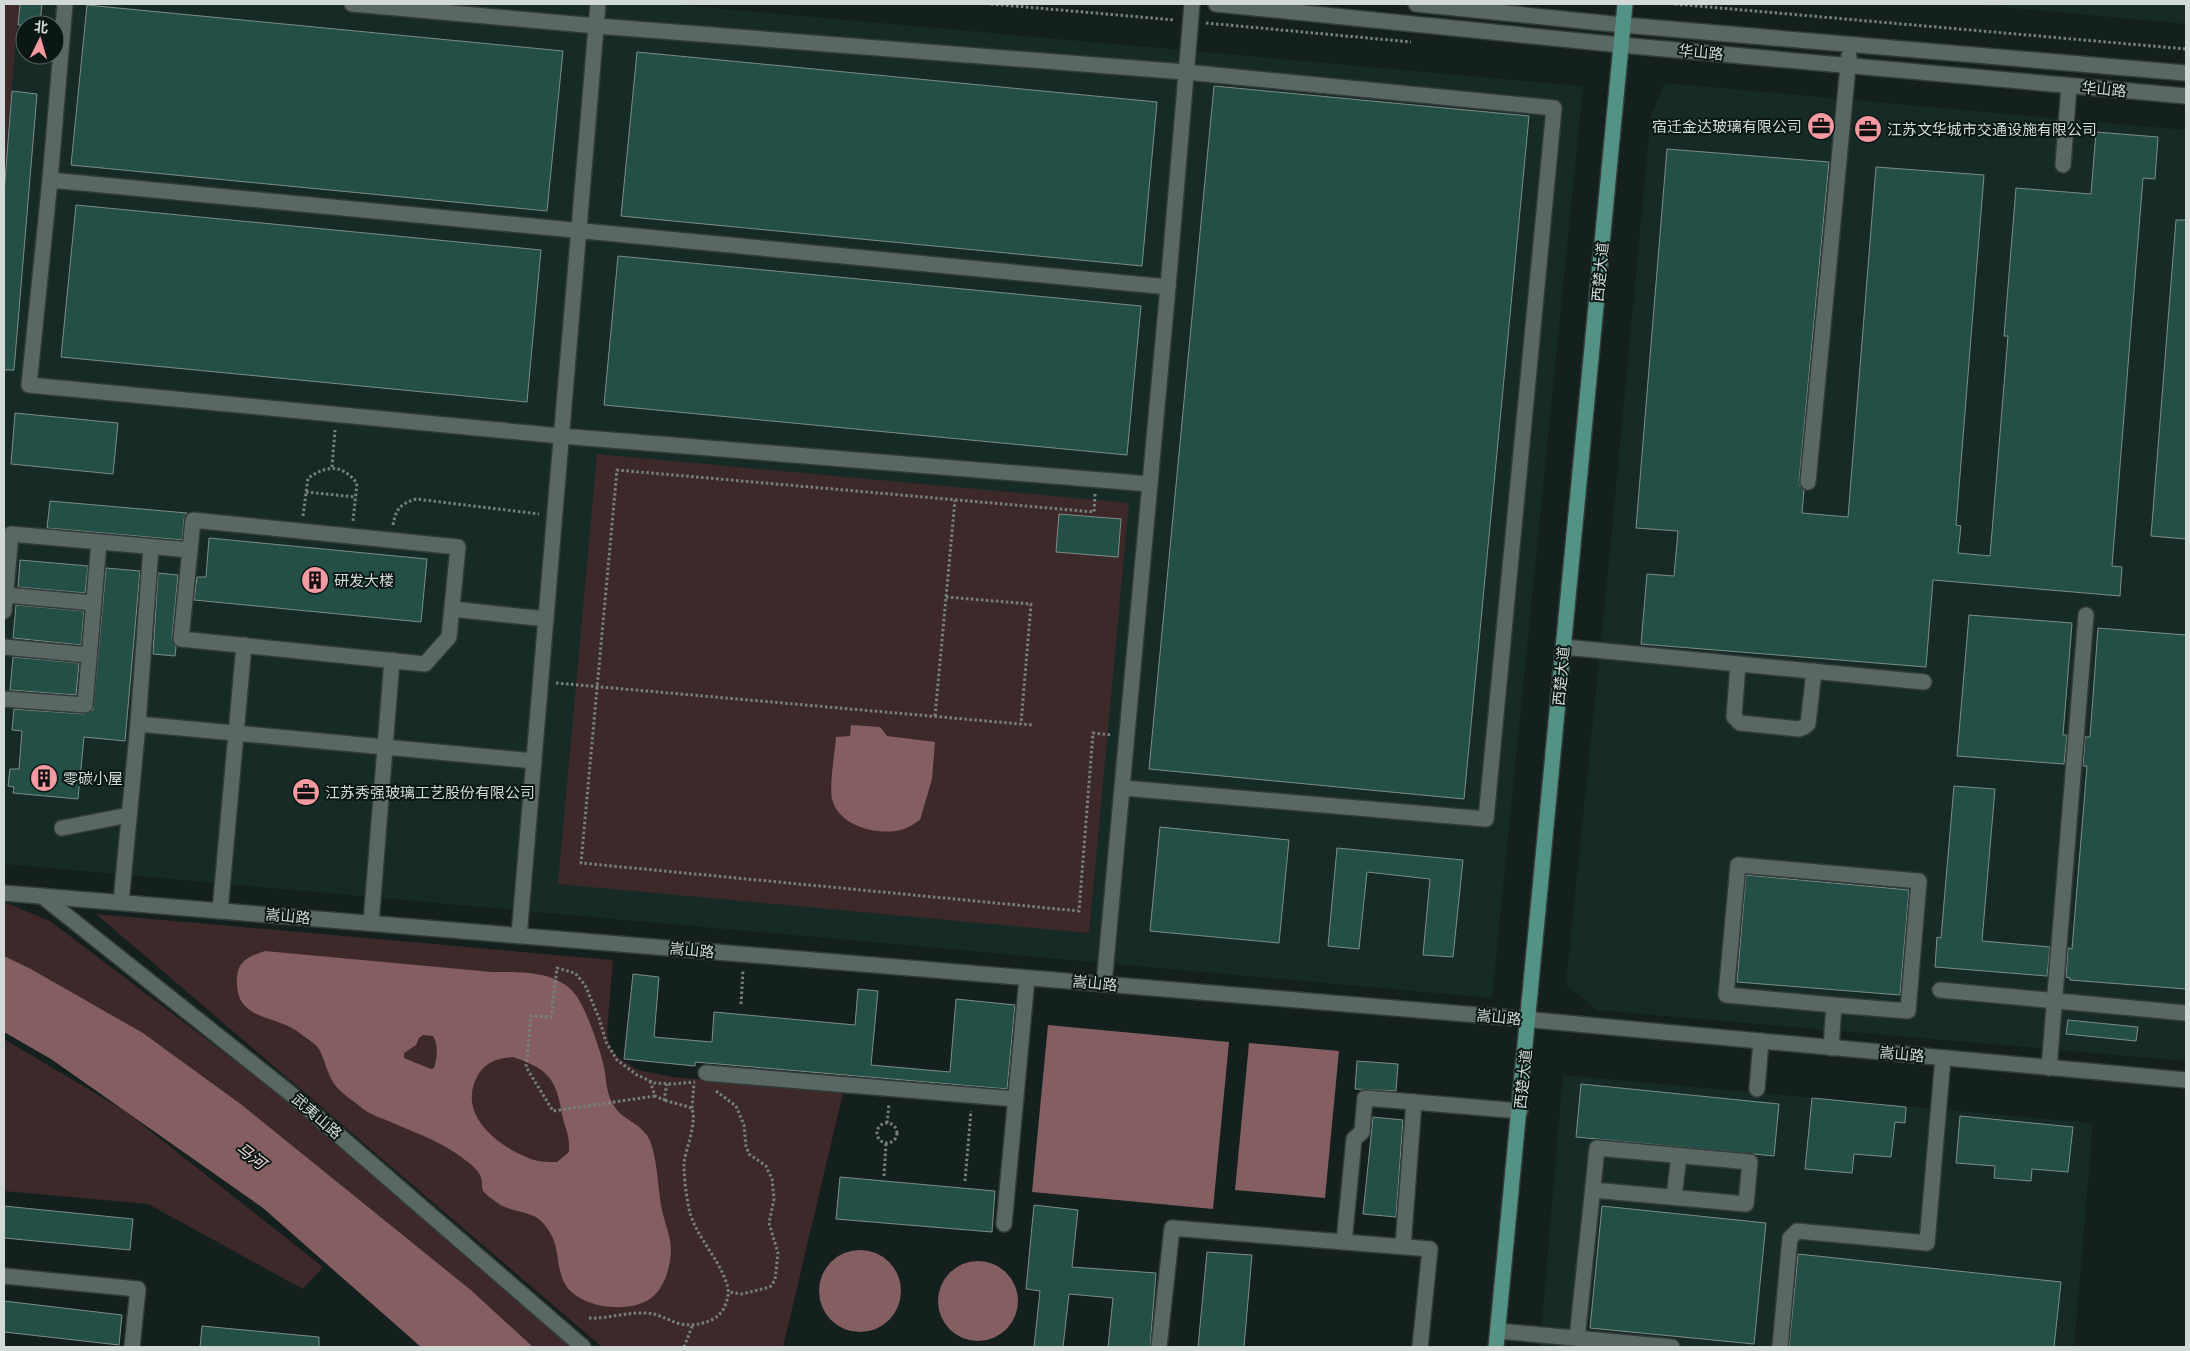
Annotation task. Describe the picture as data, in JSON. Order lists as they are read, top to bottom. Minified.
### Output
{"streets":{"main road":["西楚大道"],"street":["华山路","嵩山路","武夷山路"]},"crossings":[["华山路","西楚大道"],["西楚大道","嵩山路"],["嵩山路","武夷山路"]],"water":["马河"],"places":{"office":["宿迁金达玻璃有限公司","江苏文华城市交通设施有限公司","江苏秀强玻璃工艺股份有限公司"],"building":["研发大楼","零碳小屋"]},"north":"top"}
